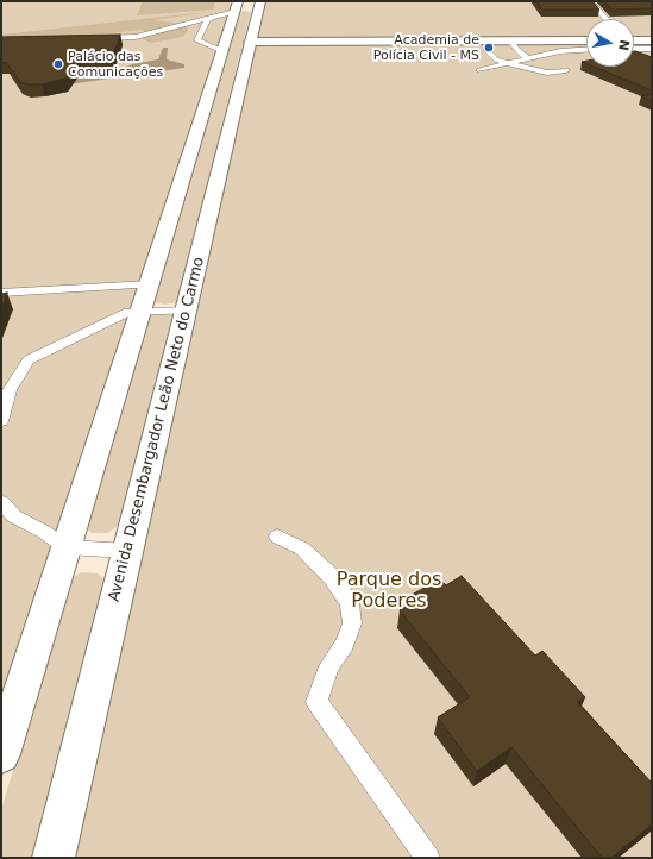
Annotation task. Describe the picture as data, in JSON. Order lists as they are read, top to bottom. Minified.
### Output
{"streets":{"main road":["Avenida Desembargador Leão Neto do Carmo"]},"parks":["Parque dos Poderes"],"places":["Academia de Polícia Civil - MS","Palácio das Comunicações"],"north":"right"}
